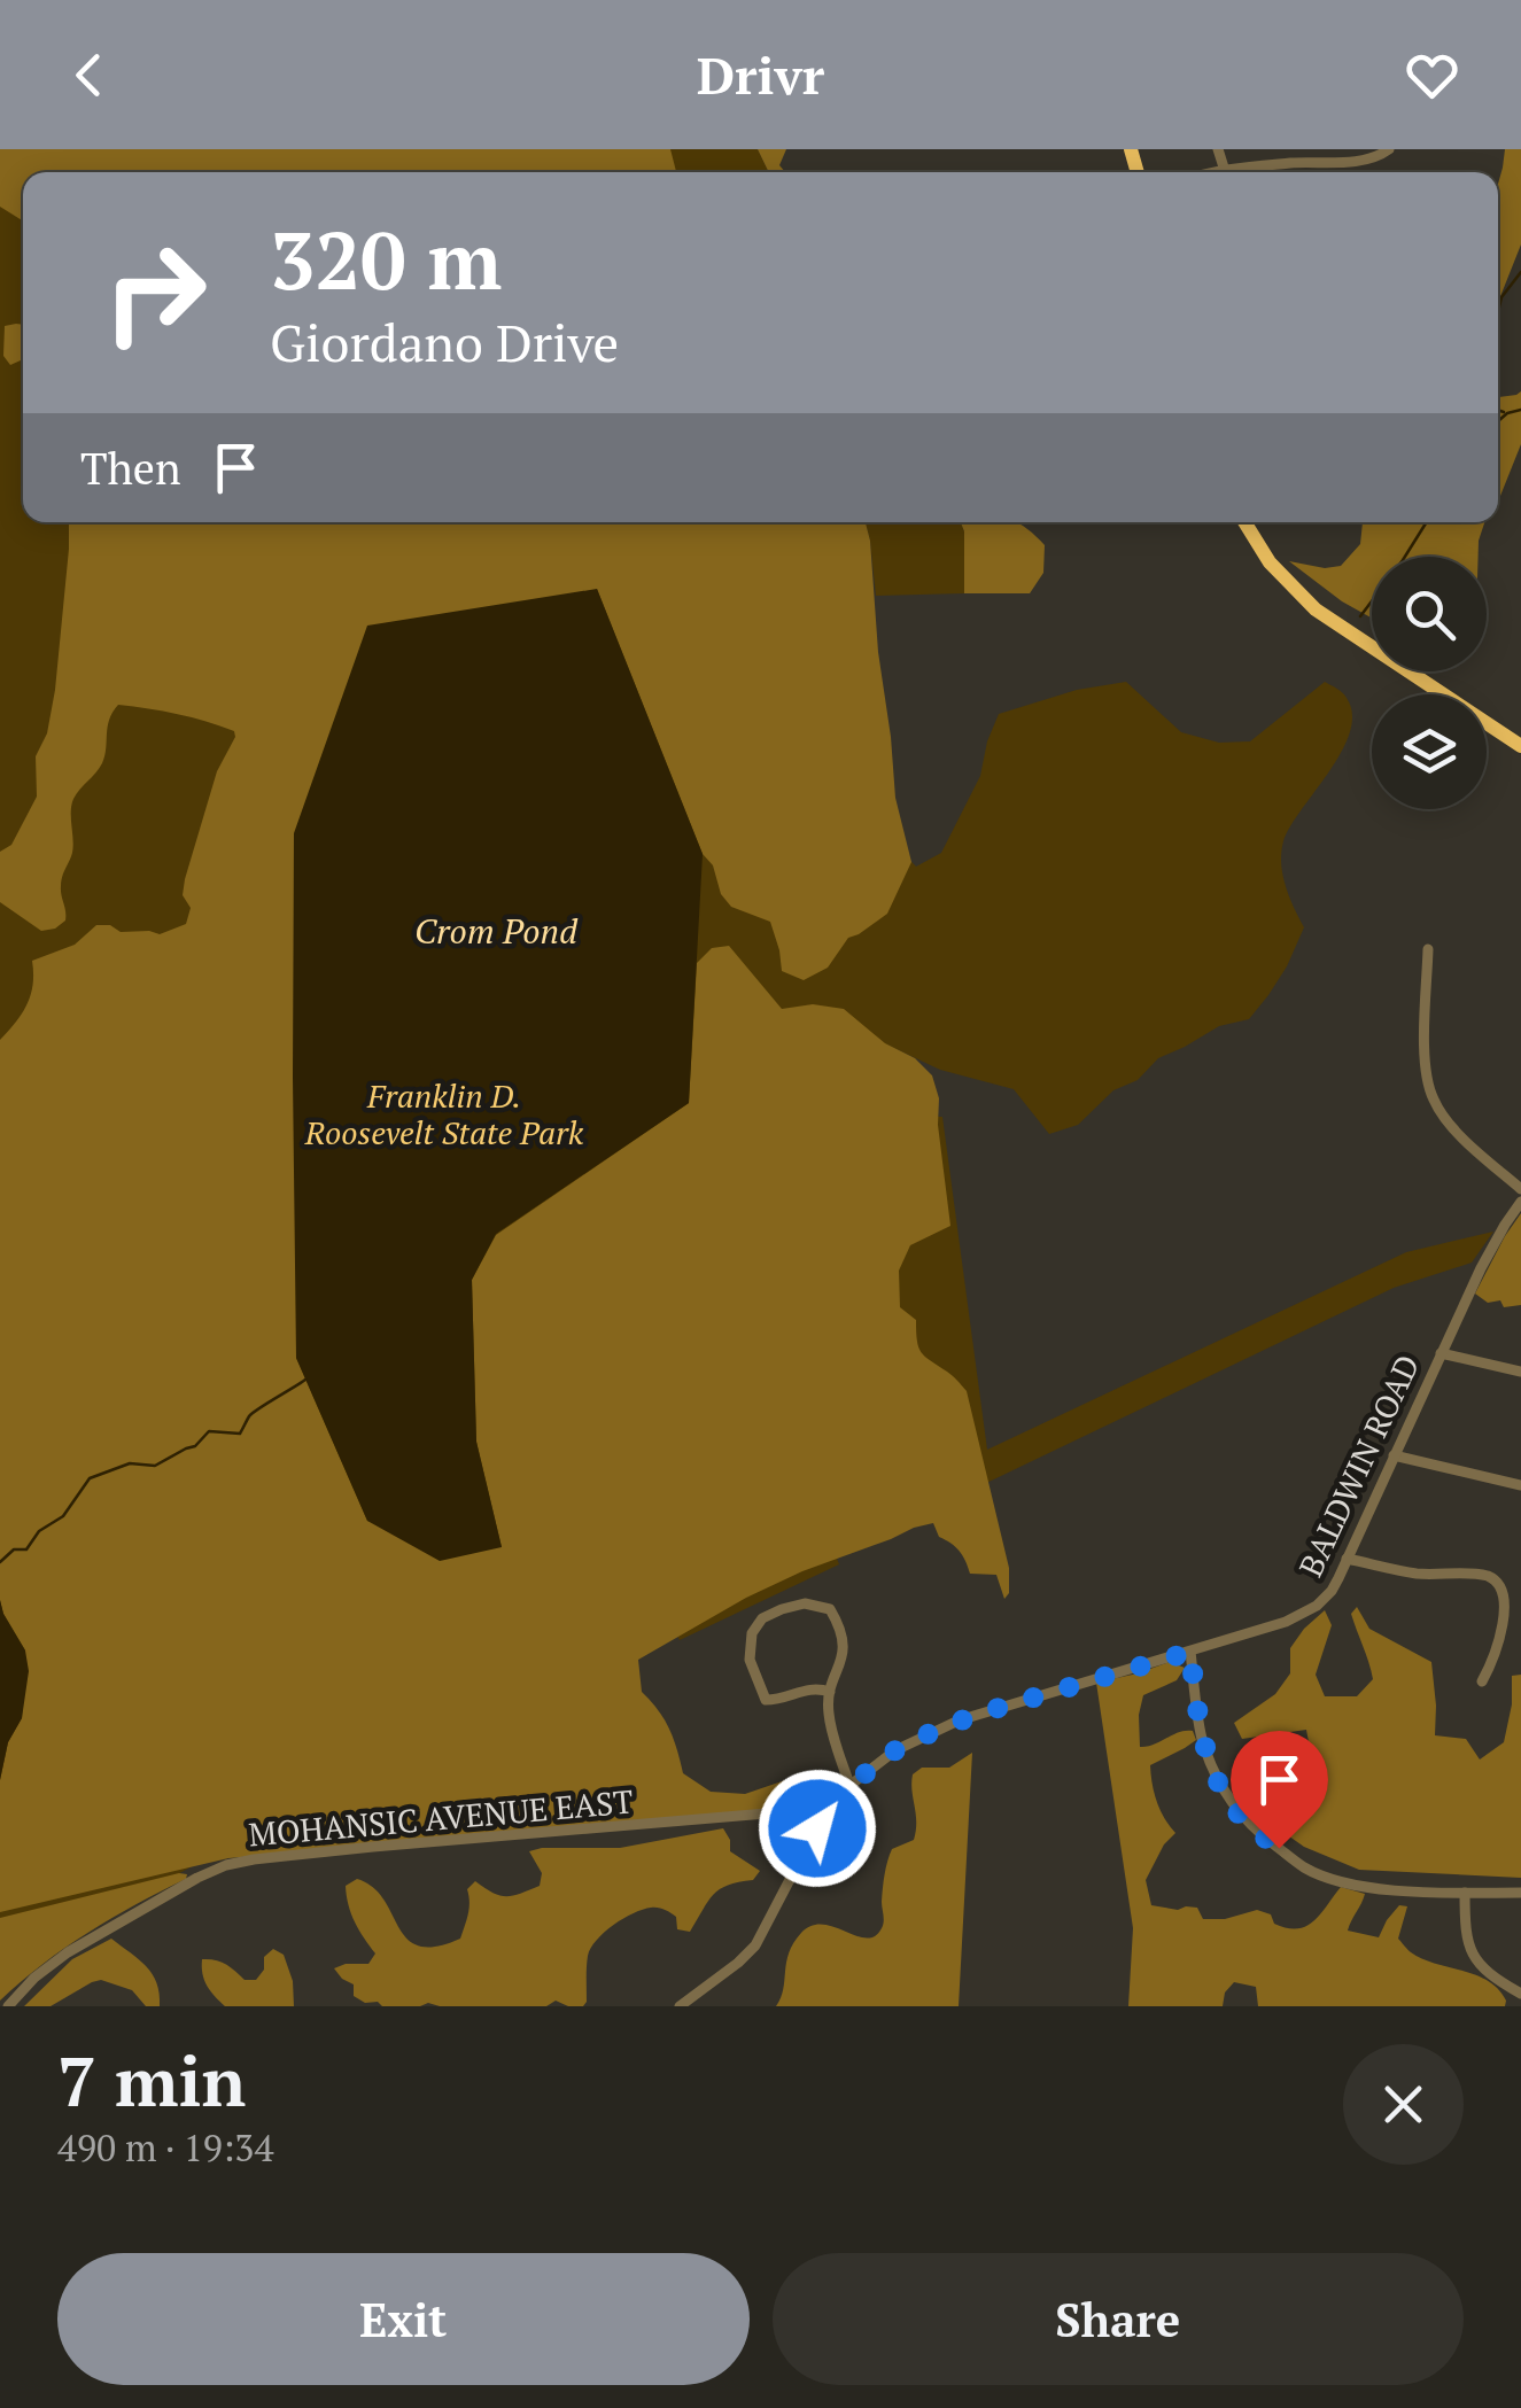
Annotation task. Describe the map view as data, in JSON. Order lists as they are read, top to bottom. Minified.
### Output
{"streets":{"street":["BALDWIN ROAD","MOHANSIC AVENUE EAST"]},"crossings":[["BALDWIN ROAD","MOHANSIC AVENUE EAST"]],"water":["Crom Pond"],"parks":["Franklin D. Roosevelt State Park"],"page":{"header":"Drivr","turn":["320 m","Giordano Drive"],"then":"Then","heading":["7 min","490 m · 19:34"],"buttons":["Exit","Share"]}}
